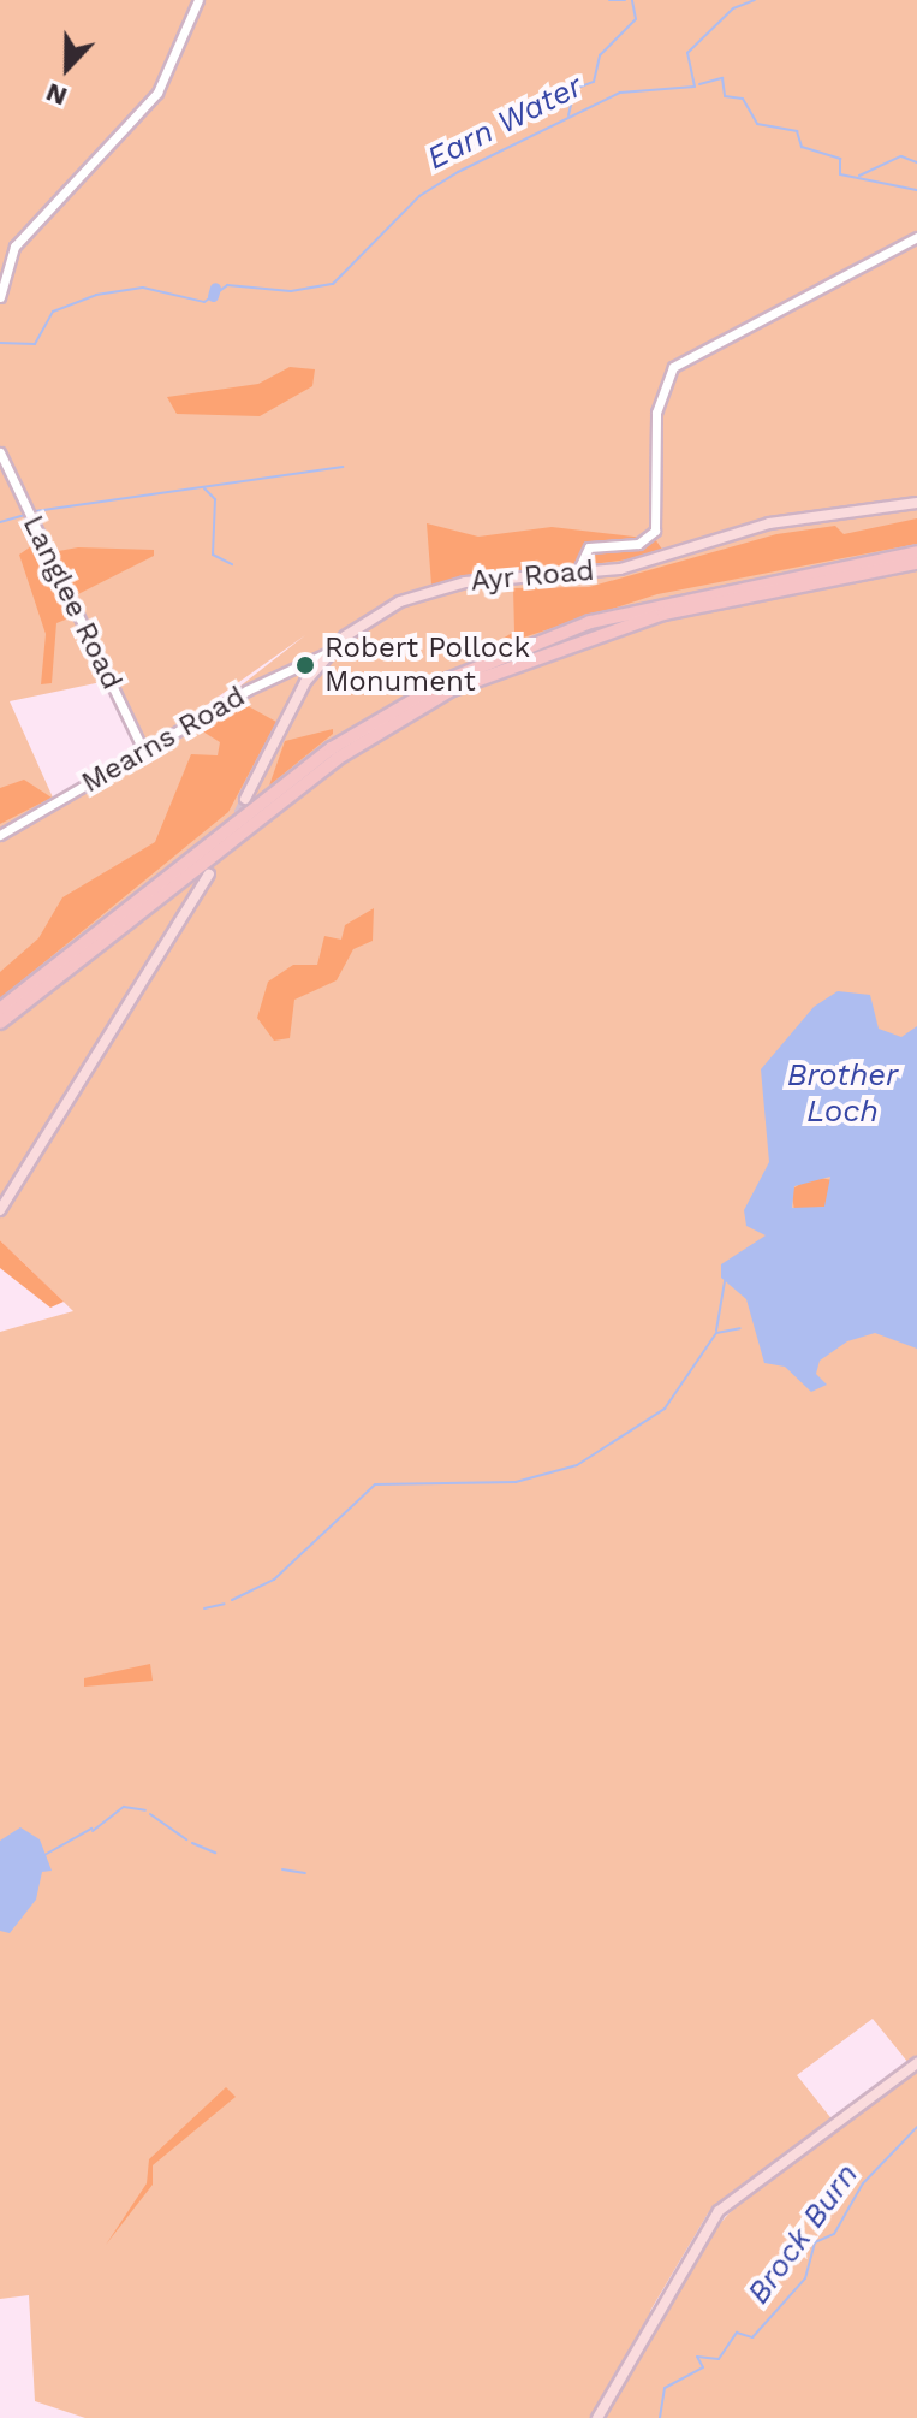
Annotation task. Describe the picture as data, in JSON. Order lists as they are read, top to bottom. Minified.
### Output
{"streets":{"main road":["Ayr Road"],"street":["Langlee Road","Mearns Road"]},"crossings":[["Ayr Road","Mearns Road"],["Langlee Road","Mearns Road"]],"water":["Earn Water","Brother Loch","Brock Burn"],"places":["Robert Pollock Monument"],"north":"bottom"}
